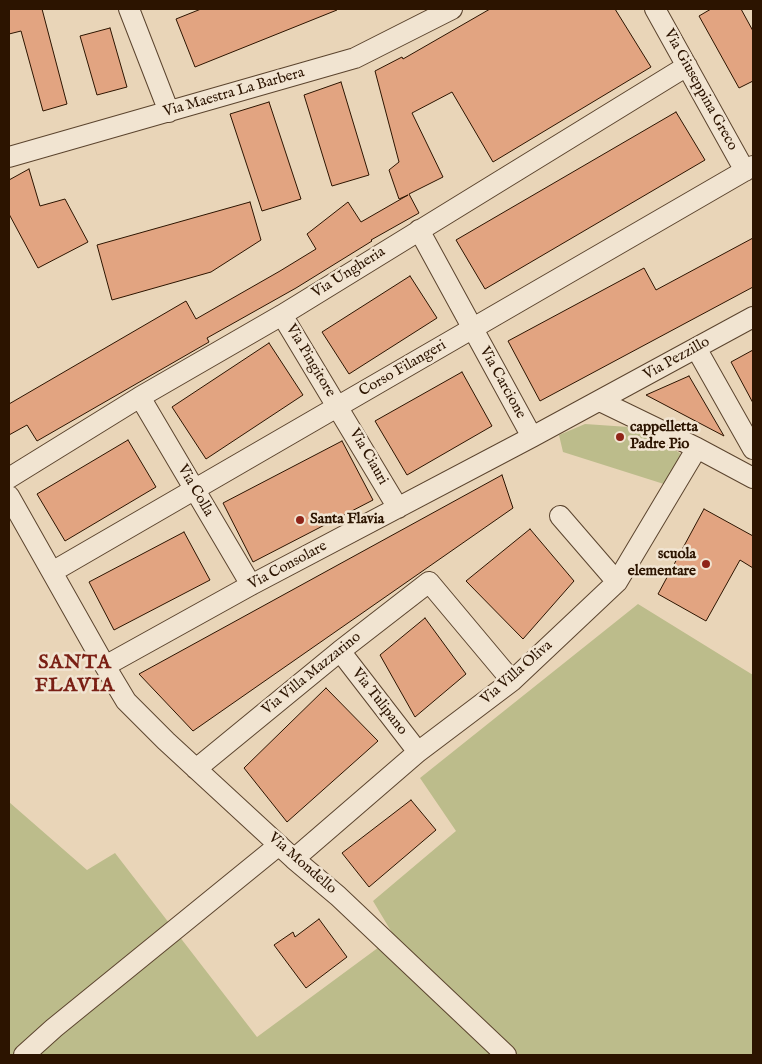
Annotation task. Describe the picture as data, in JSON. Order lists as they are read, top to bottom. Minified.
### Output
{"streets":{"street":["Via Giuseppina Greco","Via Maestra La Barbera","Via Ungheria","Via Pezzillo","Via Pingitore","Corso Filangeri","Via Carcione","Via Ciauri","Via Colla","Via Consolare","Via Villa Oliva","Via Villa Mazzarino","Via Tulipano","Via Mondello"]},"crossings":[["Via Giuseppina Greco","Via Ungheria"],["Via Giuseppina Greco","Corso Filangeri"],["Via Ungheria","Via Pingitore"],["Via Ungheria","Via Carcione"],["Via Ungheria","Via Colla"],["Via Pezzillo","Via Consolare"],["Via Pingitore","Corso Filangeri"],["Via Pingitore","Via Ciauri"],["Corso Filangeri","Via Carcione"],["Corso Filangeri","Via Ciauri"],["Corso Filangeri","Via Colla"],["Via Carcione","Via Consolare"],["Via Ciauri","Via Consolare"],["Via Colla","Via Consolare"],["Via Consolare","Via Mondello"],["Via Villa Oliva","Via Villa Mazzarino"],["Via Villa Oliva","Via Tulipano"],["Via Villa Oliva","Via Mondello"],["Via Villa Mazzarino","Via Tulipano"],["Via Villa Mazzarino","Via Mondello"]],"districts":["SANTA FLAVIA"],"places":["cappelletta Padre Pio","Santa Flavia","scuola elementare"]}
